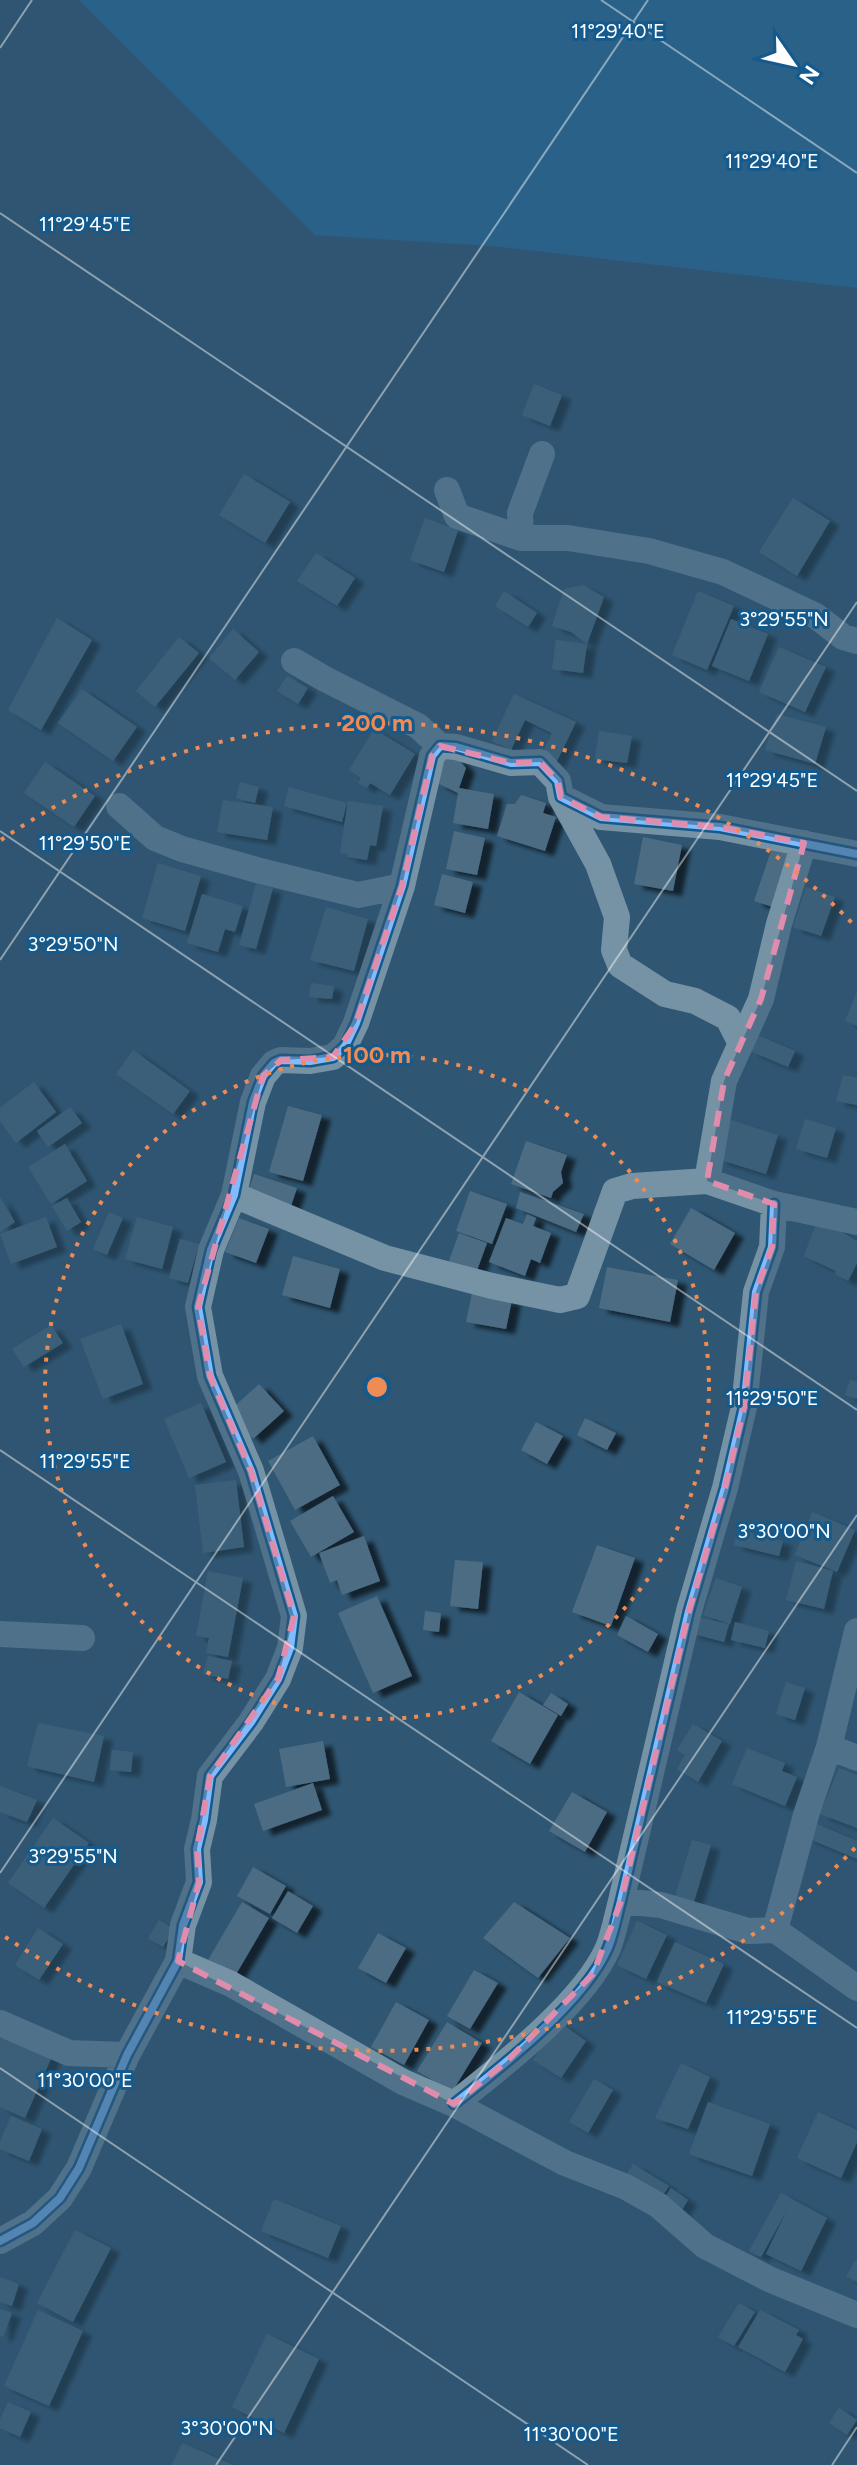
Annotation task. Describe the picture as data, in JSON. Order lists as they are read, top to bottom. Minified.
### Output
{"north":"bottom right","coordinates":["11°29'40\"E","11°29'45\"E","3°29'55\"N","11°29'50\"E","3°29'50\"N","11°29'55\"E","3°30'00\"N","11°30'00\"E"],"rings":["200 m","100 m"]}
